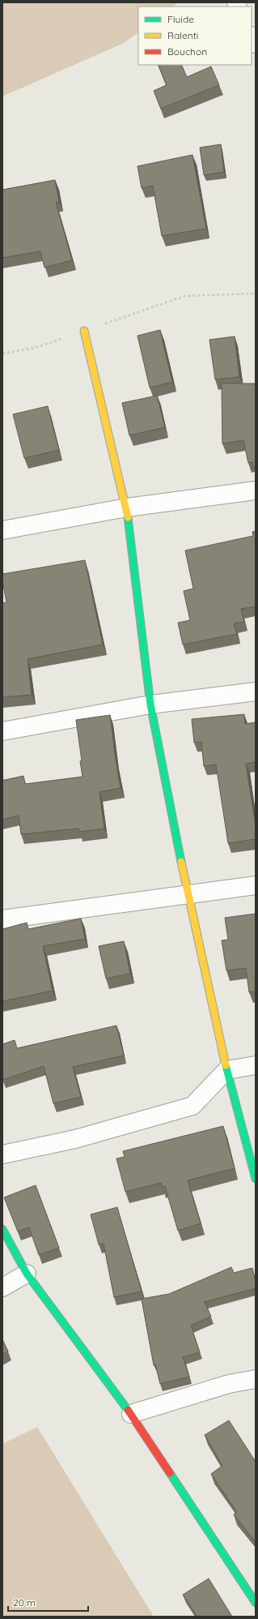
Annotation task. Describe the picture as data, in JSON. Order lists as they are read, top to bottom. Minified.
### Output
{"legend":["Fluide","Ralenti","Bouchon"],"scale_bar":"20 m"}
